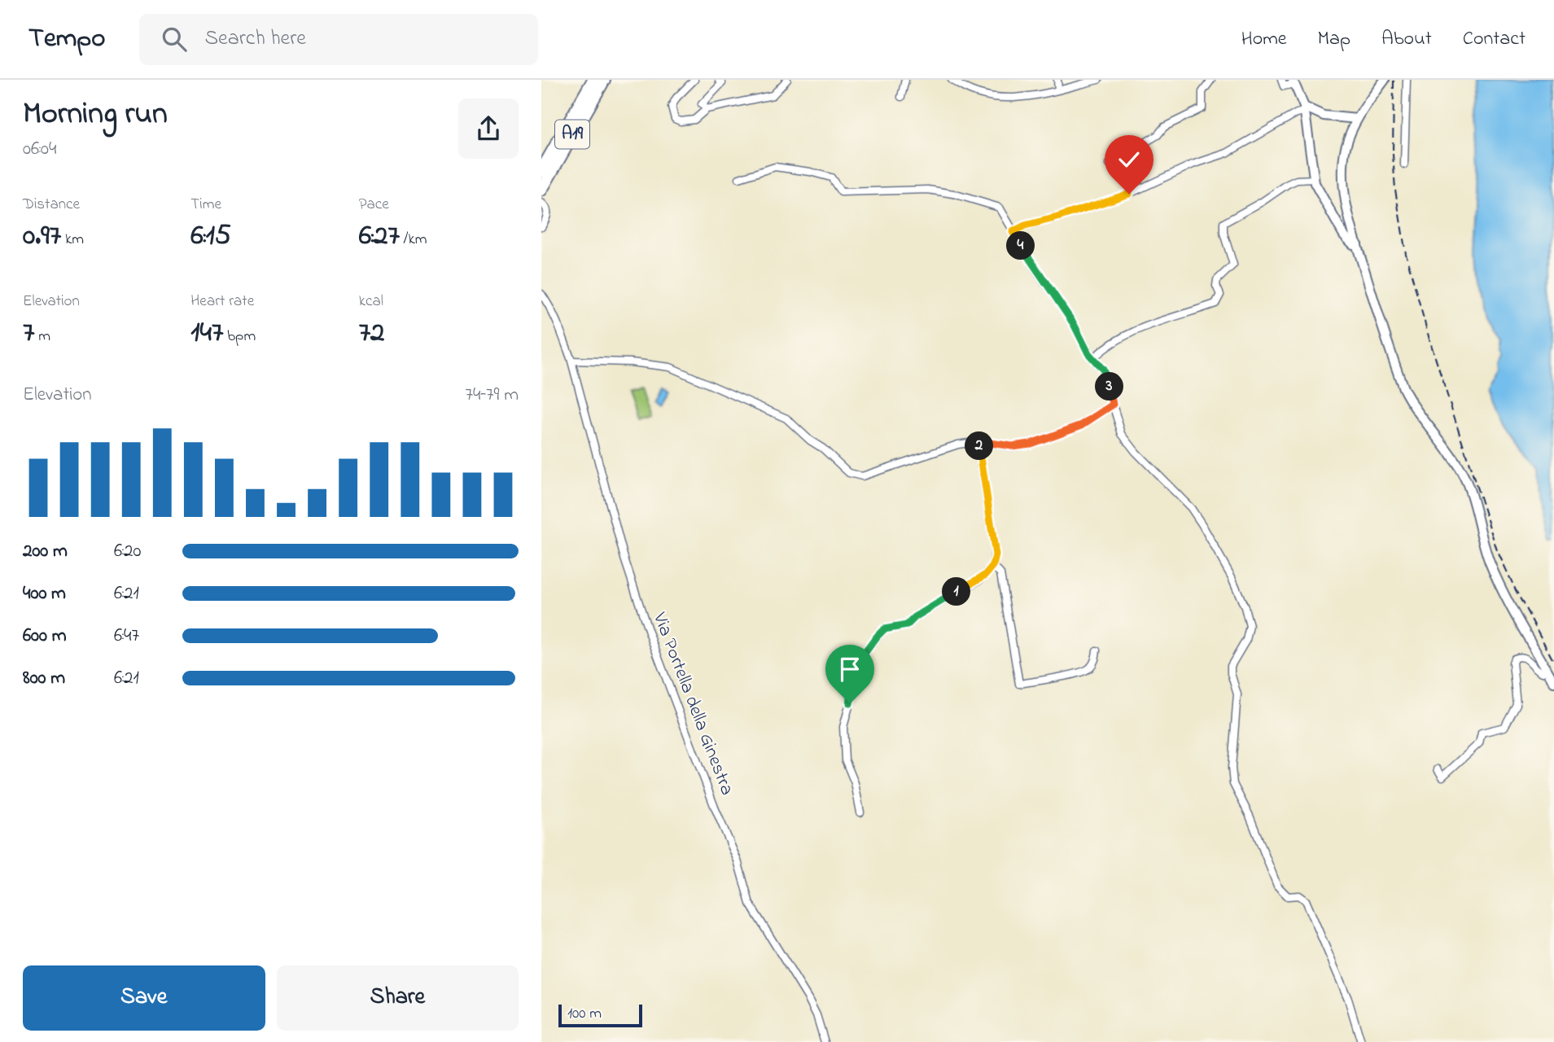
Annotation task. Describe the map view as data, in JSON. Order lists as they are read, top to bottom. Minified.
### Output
{"streets":{"highway":["A19"],"street":["Via Portella della Ginestra"]},"scale_bar":"100 m","page":{"header":"Tempo","search":"Search here","nav":["Home","Map","About","Contact"],"heading":["Morning run","06:04"],"stats":[["Distance","0.97 km"],["Time","6:15"],["Pace","6:27 /km"],["Elevation","7 m"],["Heart rate","147 bpm"],["kcal","72"]],"pins":["4","3","2","1"],"chart":["Elevation","74–79 m"],"list":[{"name":"200 m","note":"6:20"},{"name":"400 m","note":"6:21"},{"name":"600 m","note":"6:47"},{"name":"800 m","note":"6:21"}],"buttons":["Save","Share"],"scale":"100 m"}}
